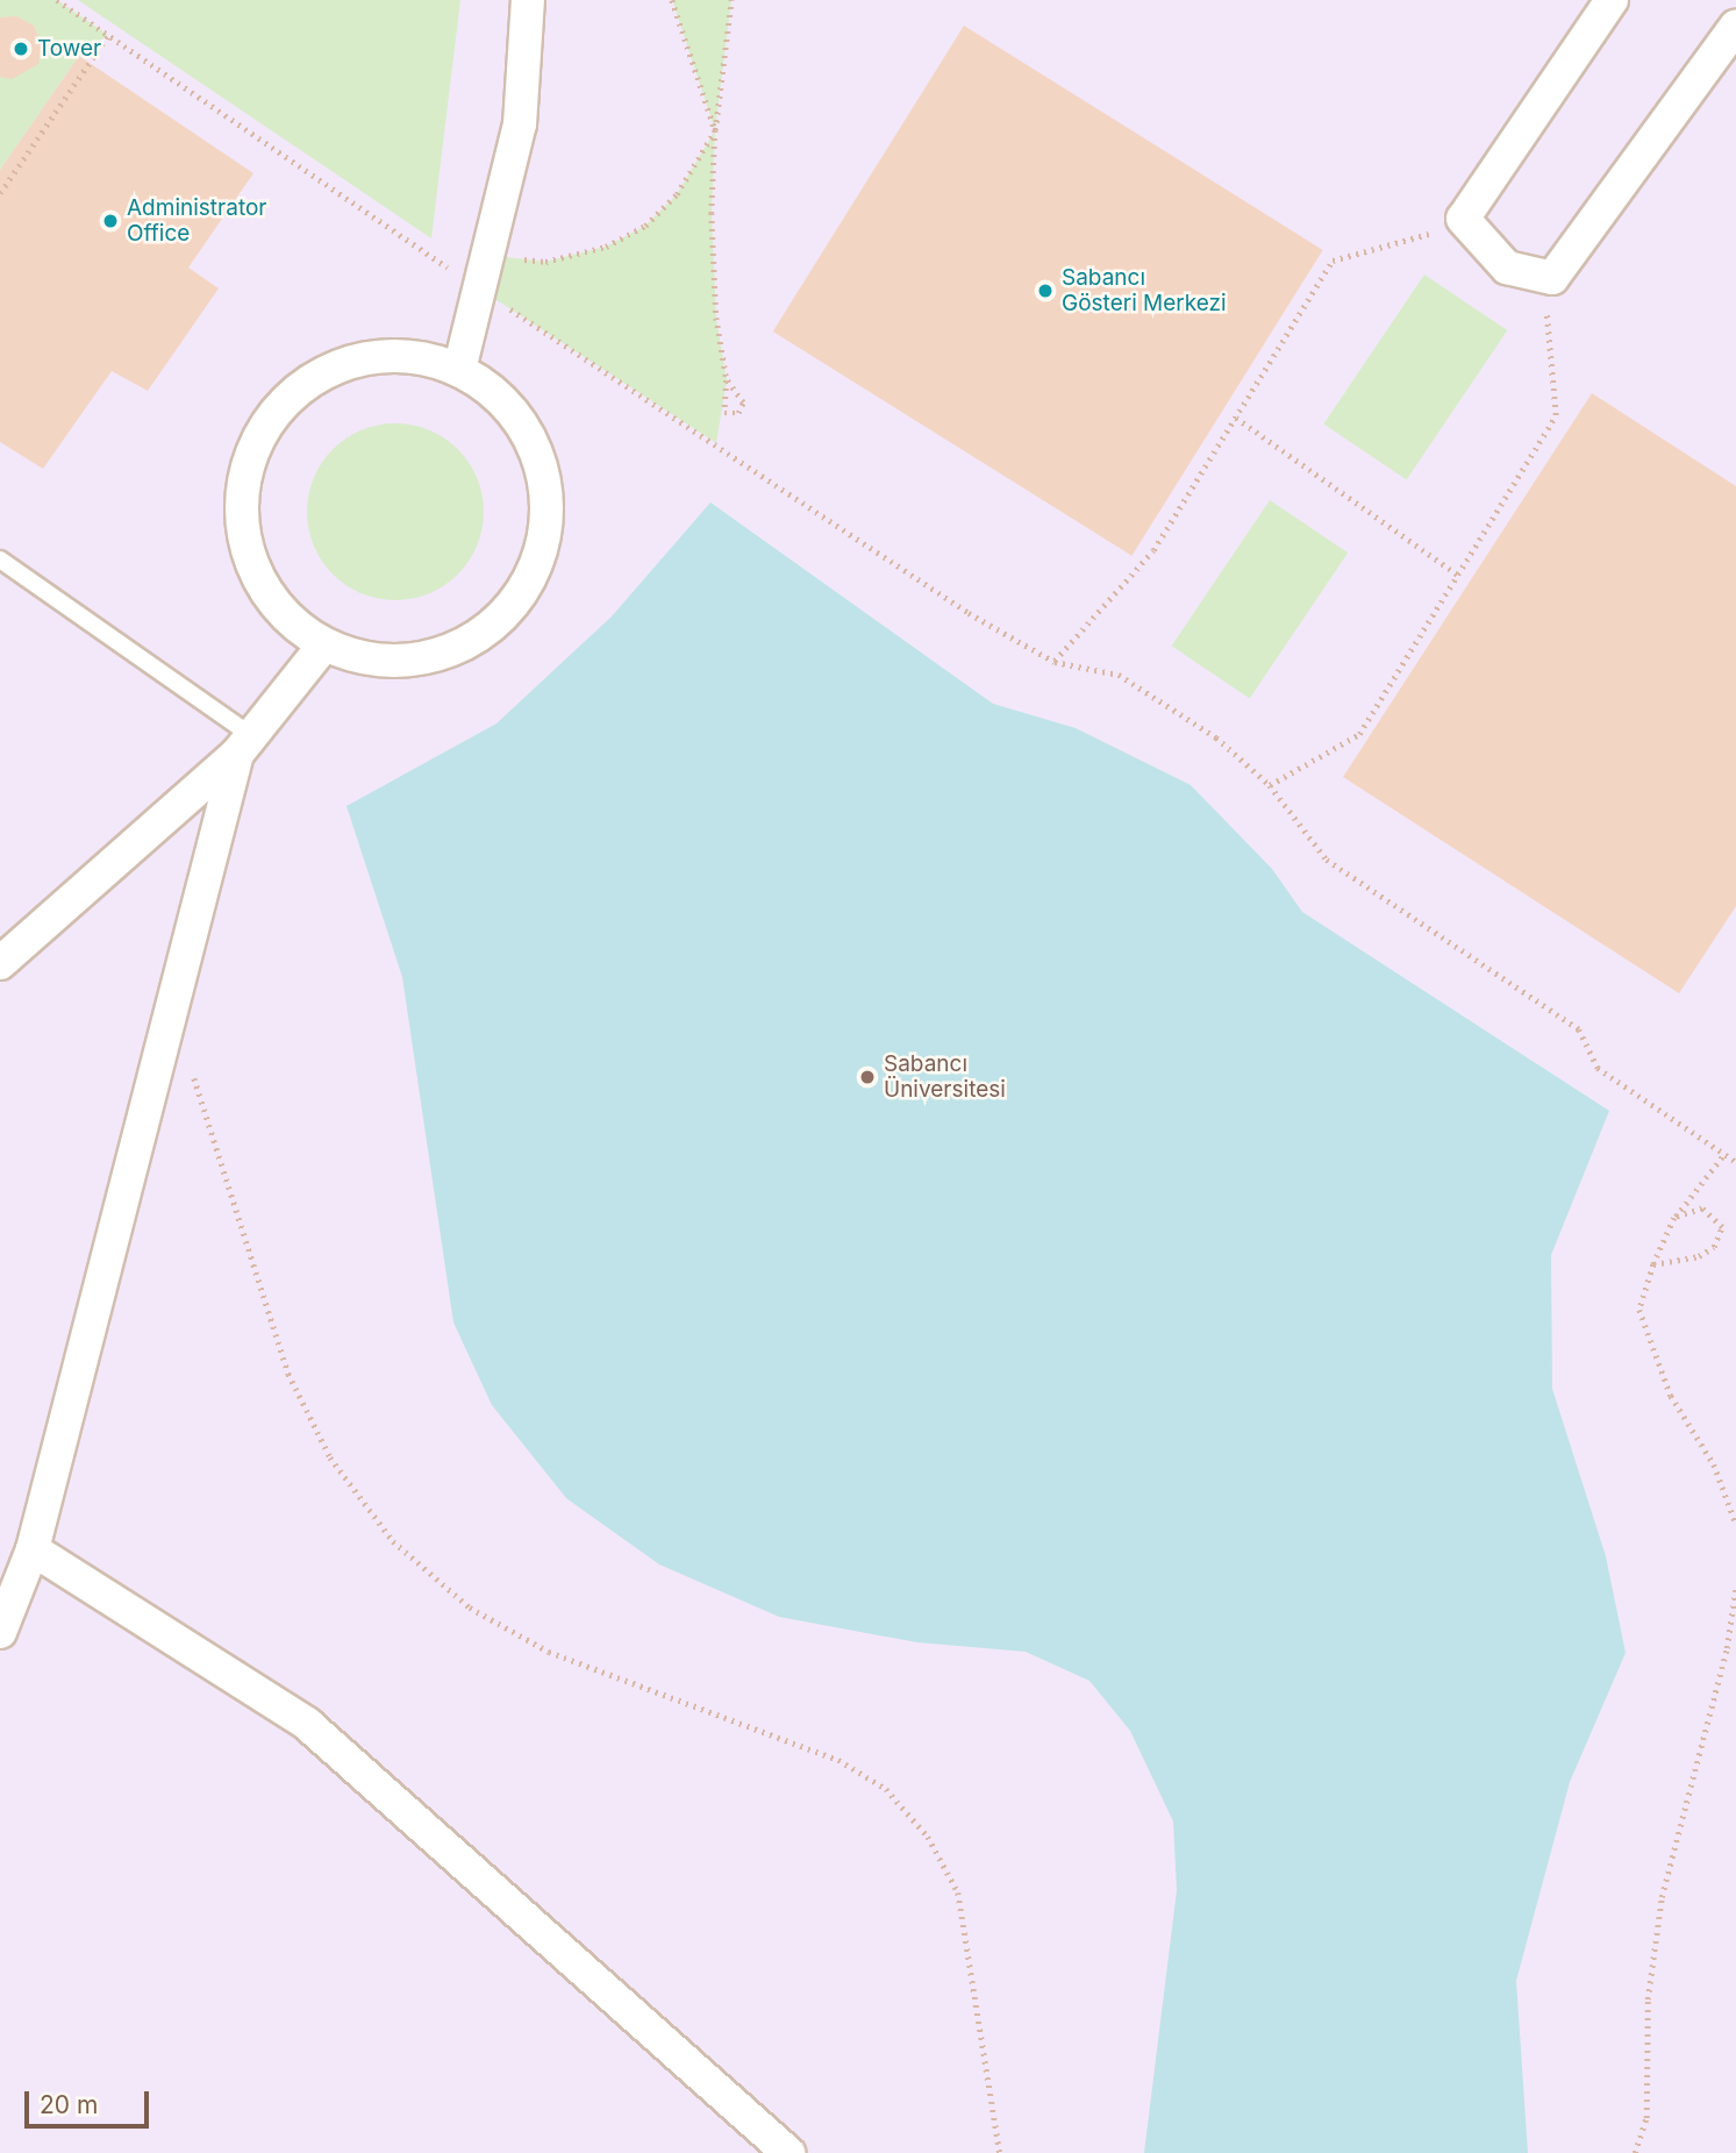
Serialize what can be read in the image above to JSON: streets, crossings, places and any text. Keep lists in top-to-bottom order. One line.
{"places":["Tower","Administrator Office","Sabancı Gösteri Merkezi","Sabancı Üniversitesi"],"scale_bar":"20 m"}
